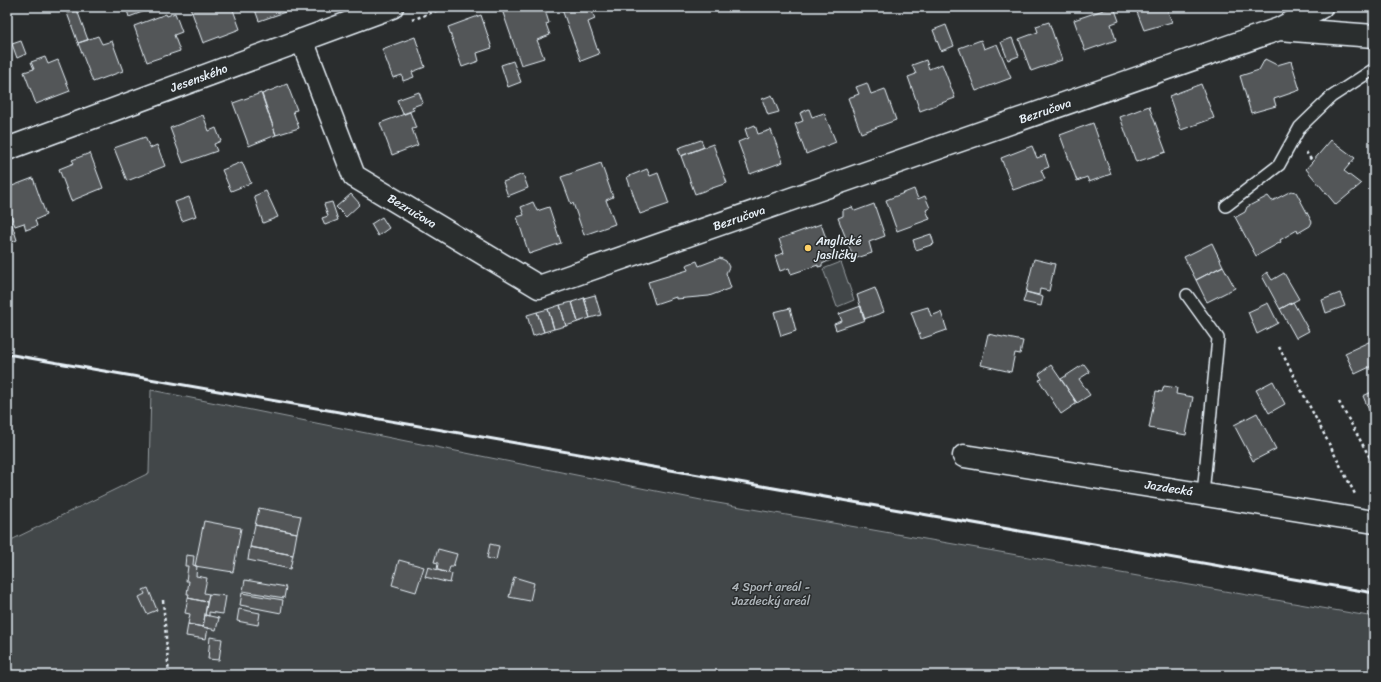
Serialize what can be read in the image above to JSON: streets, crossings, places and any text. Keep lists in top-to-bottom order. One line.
{"streets":{"street":["Jesenského","Bezručova","Jazdecká"]},"crossings":[["Jesenského","Bezručova"]],"parks":["4 Sport areál - Jazdecký areál"],"places":["Anglické jasličky"]}
